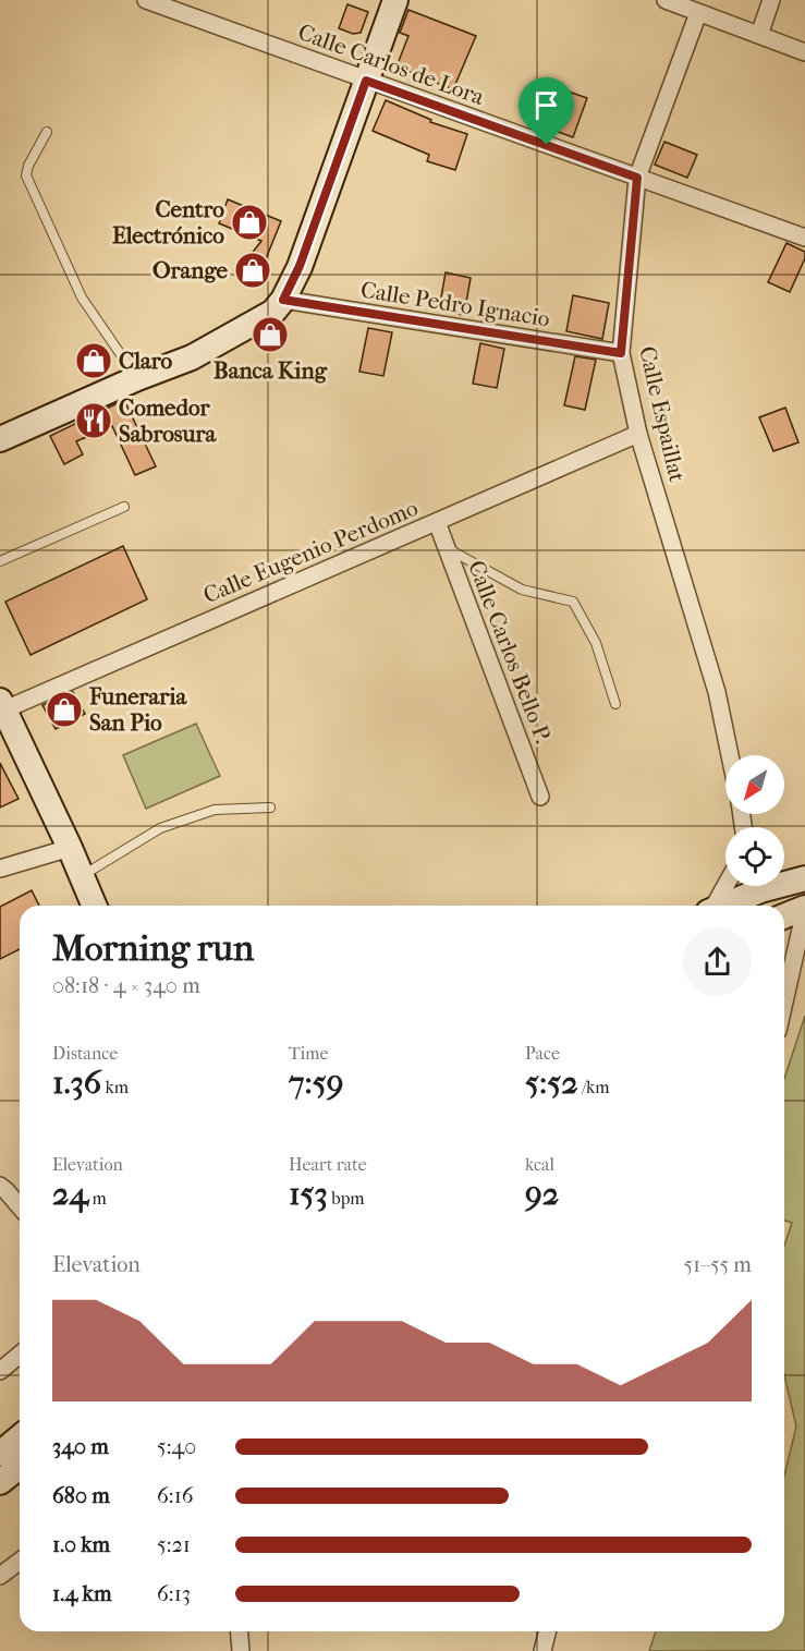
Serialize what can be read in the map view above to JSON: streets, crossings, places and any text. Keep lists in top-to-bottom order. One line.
{"streets":{"street":["Calle Carlos de Lora","Calle Pedro Ignacio","Calle Espaillat","Calle Eugenio Perdomo","Calle Carlos Bello P."]},"crossings":[["Calle Carlos de Lora","Calle Espaillat"],["Calle Pedro Ignacio","Calle Espaillat"],["Calle Espaillat","Calle Eugenio Perdomo"],["Calle Eugenio Perdomo","Calle Carlos Bello P."]],"places":{"shop":["Centro Electrónico","Orange","Banca King","Claro","Funeraria San Pio"],"restaurant":["Comedor Sabrosura"]},"north":"bottom left","page":{"heading":["Morning run","08:18 · 4 × 340 m"],"stats":[["Distance","1.36 km"],["Time","7:59"],["Pace","5:52 /km"],["Elevation","24 m"],["Heart rate","153 bpm"],["kcal","92"]],"chart":["Elevation","51–55 m"],"list":[{"name":"340 m","note":"5:40"},{"name":"680 m","note":"6:16"},{"name":"1.0 km","note":"5:21"},{"name":"1.4 km","note":"6:13"}]}}
